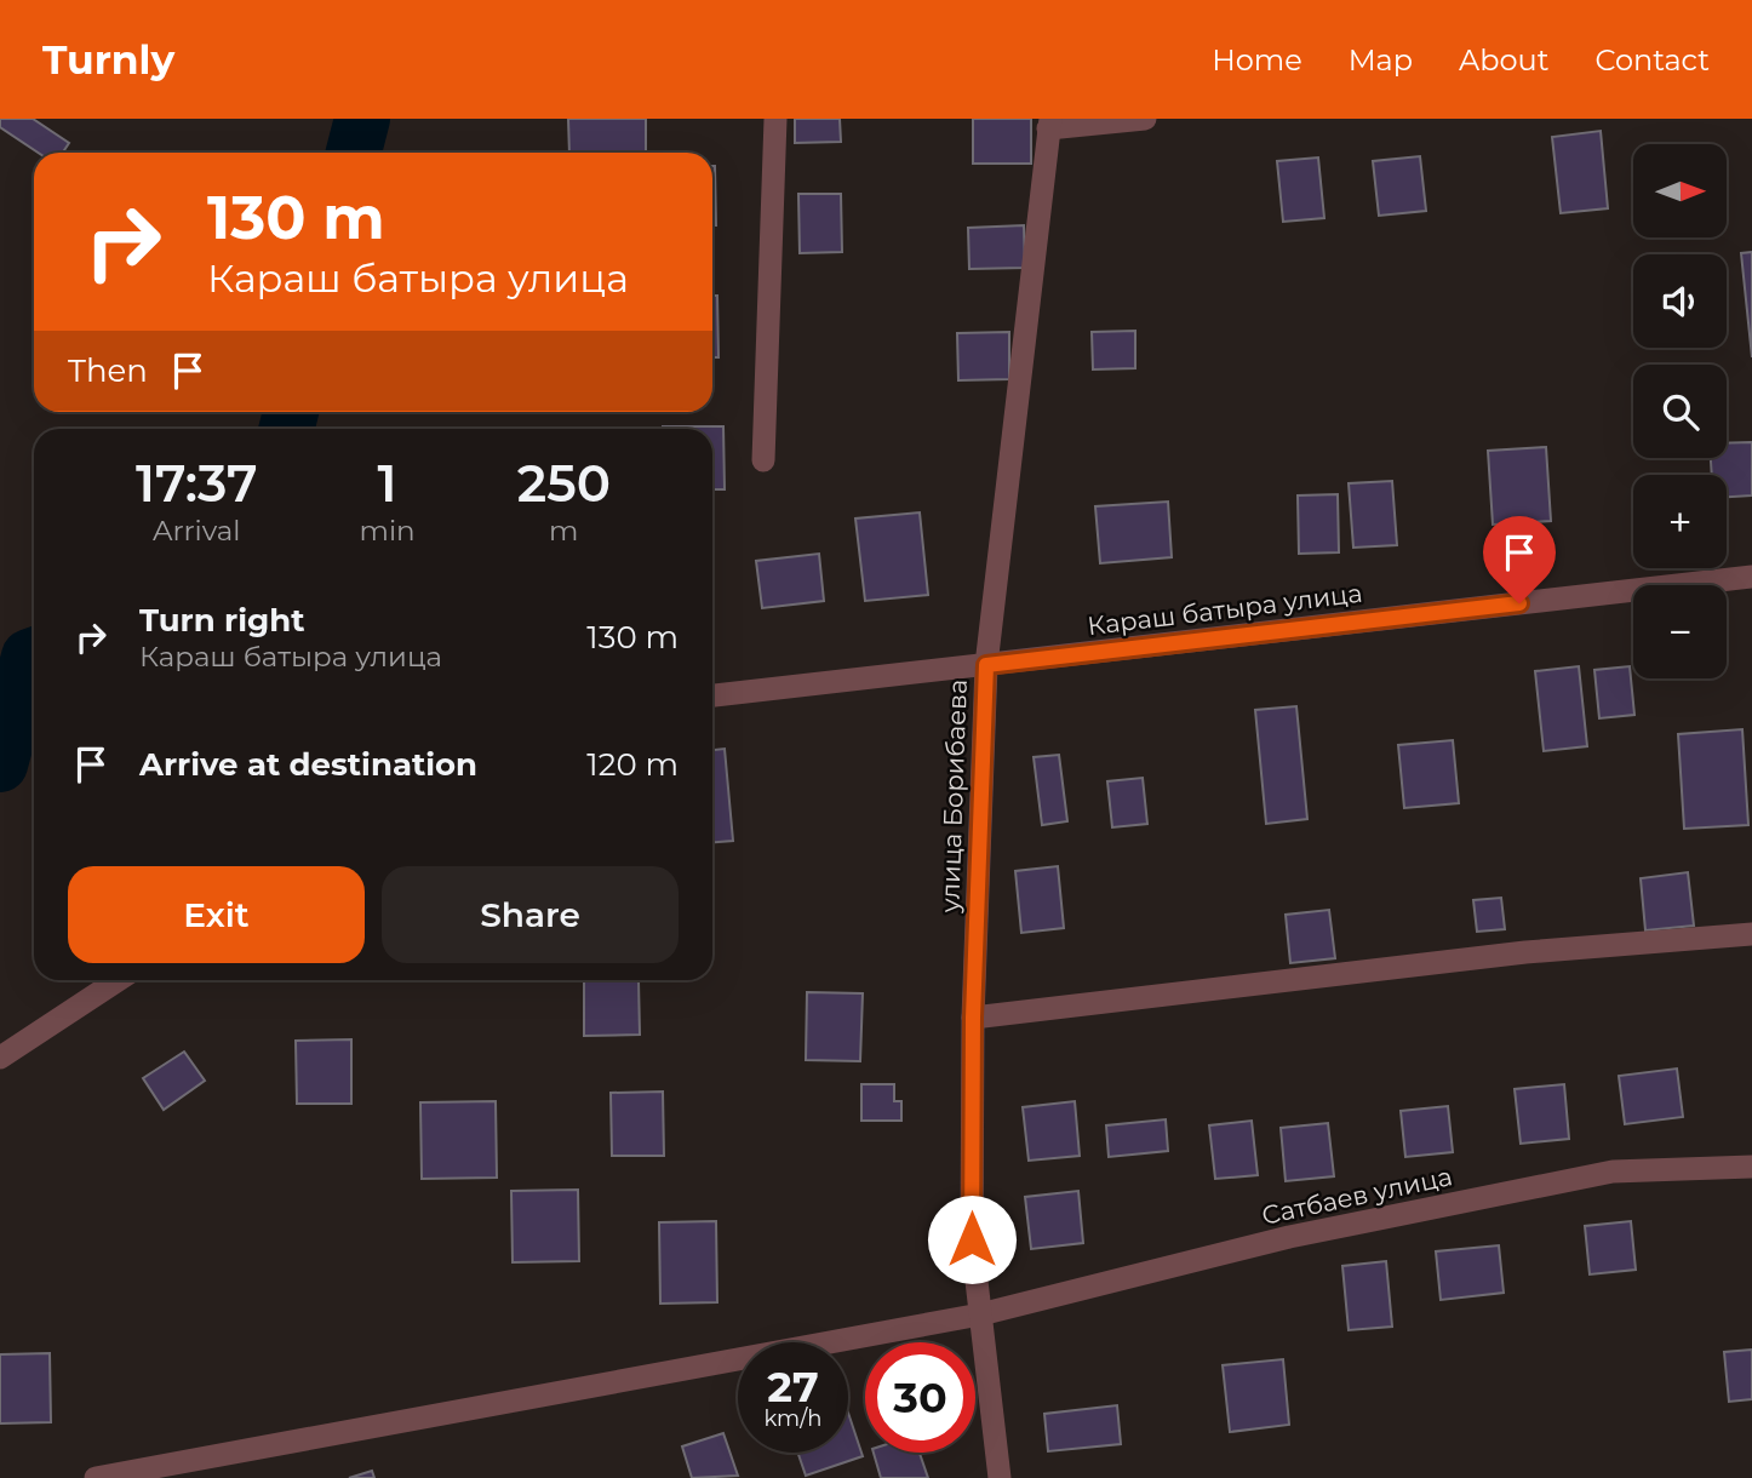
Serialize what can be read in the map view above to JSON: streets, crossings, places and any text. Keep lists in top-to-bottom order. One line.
{"streets":{"street":["Караш батыра улица","улица Борибаева","Сатбаев улица"]},"crossings":[["Караш батыра улица","улица Борибаева"],["улица Борибаева","Сатбаев улица"]],"north":"right","page":{"header":"Turnly","nav":["Home","Map","About","Contact"],"map_buttons":["+","−"],"turn":["130 m","Караш батыра улица"],"then":"Then","eta":["17:37","Arrival","1","min","250","m"],"list":[{"name":"Turn right","note":"Караш батыра улица","value":"130 m"},{"name":"Arrive at destination","value":"120 m"}],"buttons":["Exit","Share"],"speed":"27 km/h","limit":"30"}}
